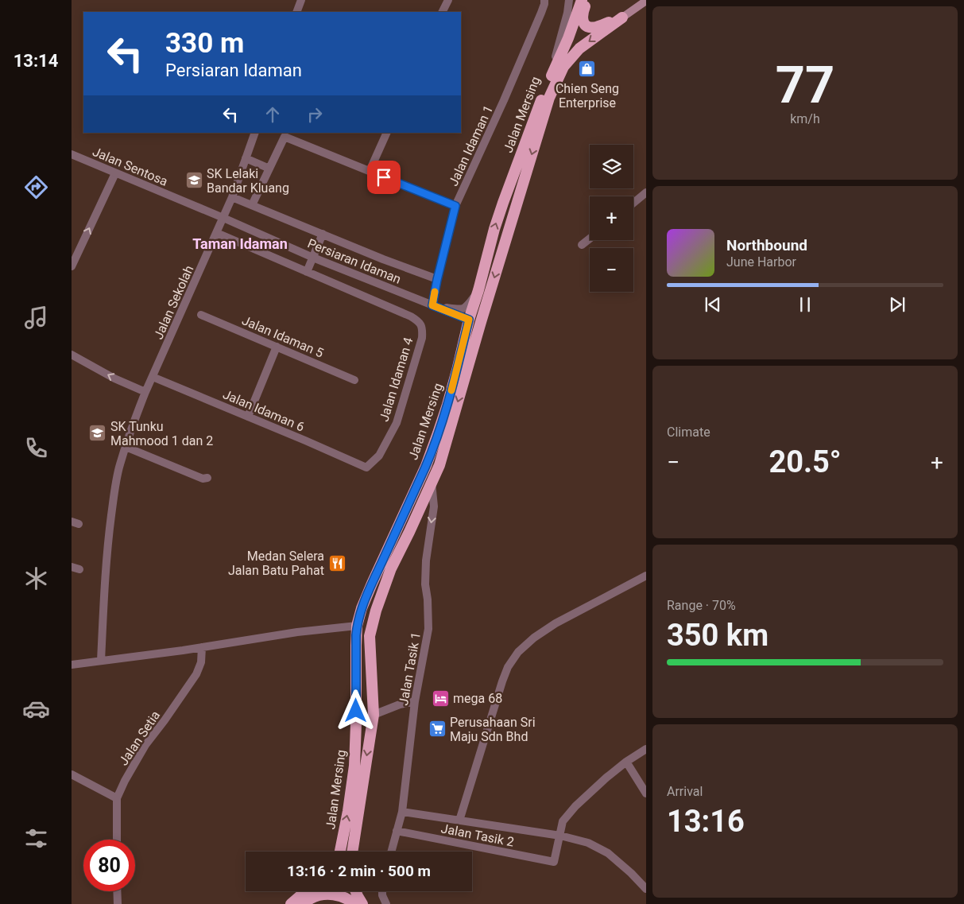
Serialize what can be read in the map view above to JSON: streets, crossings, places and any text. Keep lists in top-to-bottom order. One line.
{"streets":{"highway":["Jalan Mersing"],"street":["Jalan Idaman 1","Jalan Sentosa","Persiaran Idaman","Jalan Sekolah","Jalan Idaman 5","Jalan Idaman 4","Jalan Idaman 6","Jalan Tasik 1","Jalan Setia","Jalan Tasik 2"]},"crossings":[["Jalan Mersing","Persiaran Idaman"],["Jalan Idaman 1","Persiaran Idaman"],["Jalan Sentosa","Persiaran Idaman"],["Jalan Sentosa","Jalan Sekolah"],["Persiaran Idaman","Jalan Sekolah"],["Jalan Sekolah","Jalan Idaman 6"],["Jalan Idaman 4","Jalan Idaman 6"],["Jalan Tasik 1","Jalan Tasik 2"]],"one_way":["Jalan Tasik 1"],"districts":["Taman Idaman"],"places":{"shop":["Chien Seng Enterprise"],"school or university":["SK Lelaki Bandar Kluang","SK Tunku Mahmood 1 dan 2"],"restaurant":["Medan Selera Jalan Batu Pahat"],"hotel":["mega 68"],"supermarket":["Perusahaan Sri Maju Sdn Bhd"]},"page":{"tabs":"13:14","tile":[["77","km/h"],"Climate",["Range · 70%","350 km"],["Arrival","13:16"]],"turn":["330 m","Persiaran Idaman"],"map_buttons":["+","−"],"song":["Northbound","June Harbor"],"heat":["−","20.5°","+"],"limit":"80","trip":"13:16 · 2 min · 500 m"}}
